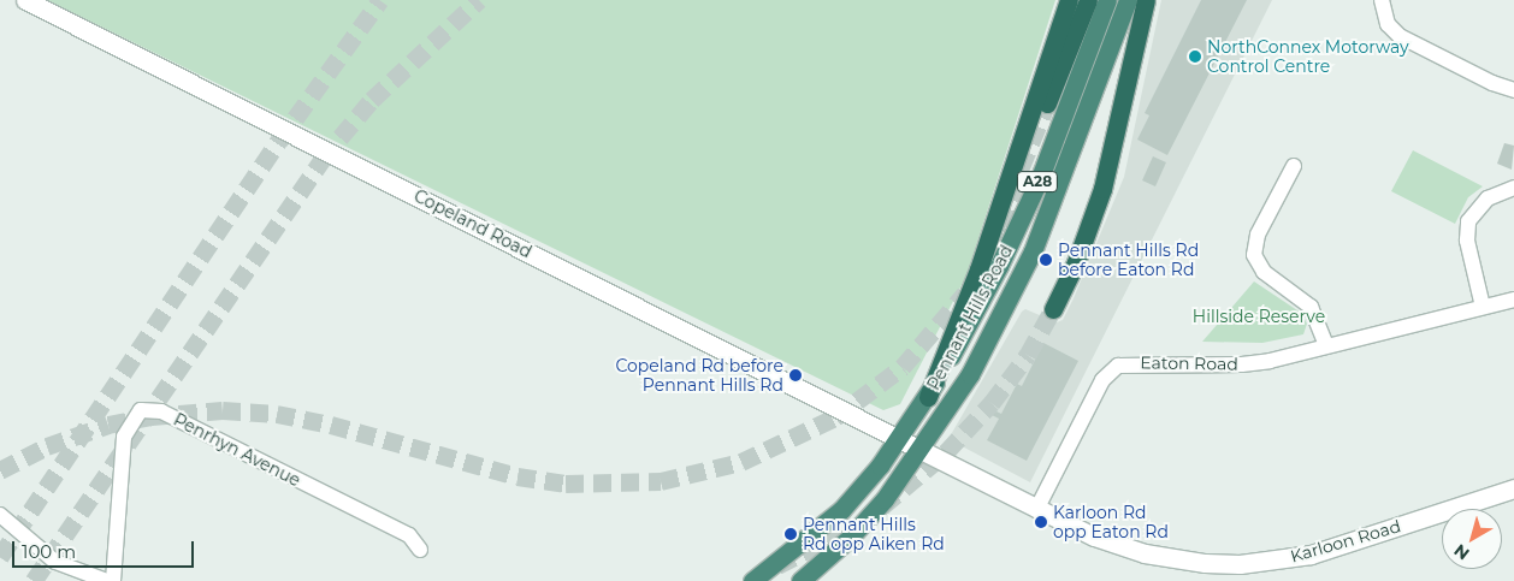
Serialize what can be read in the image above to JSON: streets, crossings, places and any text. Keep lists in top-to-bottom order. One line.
{"streets":{"highway":["A28","Pennant Hills Road"],"main road":["Copeland Road","Karloon Road"],"street":["Eaton Road","Penrhyn Avenue"]},"crossings":[["Copeland Road","Pennant Hills Road"],["Eaton Road","Karloon Road"]],"parks":["Hillside Reserve"],"places":["NorthConnex Motorway Control Centre","Pennant Hills Rd before Eaton Rd","Copeland Rd before Pennant Hills Rd","Karloon Rd opp Eaton Rd","Pennant Hills Rd opp Aiken Rd"],"scale_bar":"100 m","north":"bottom left"}
